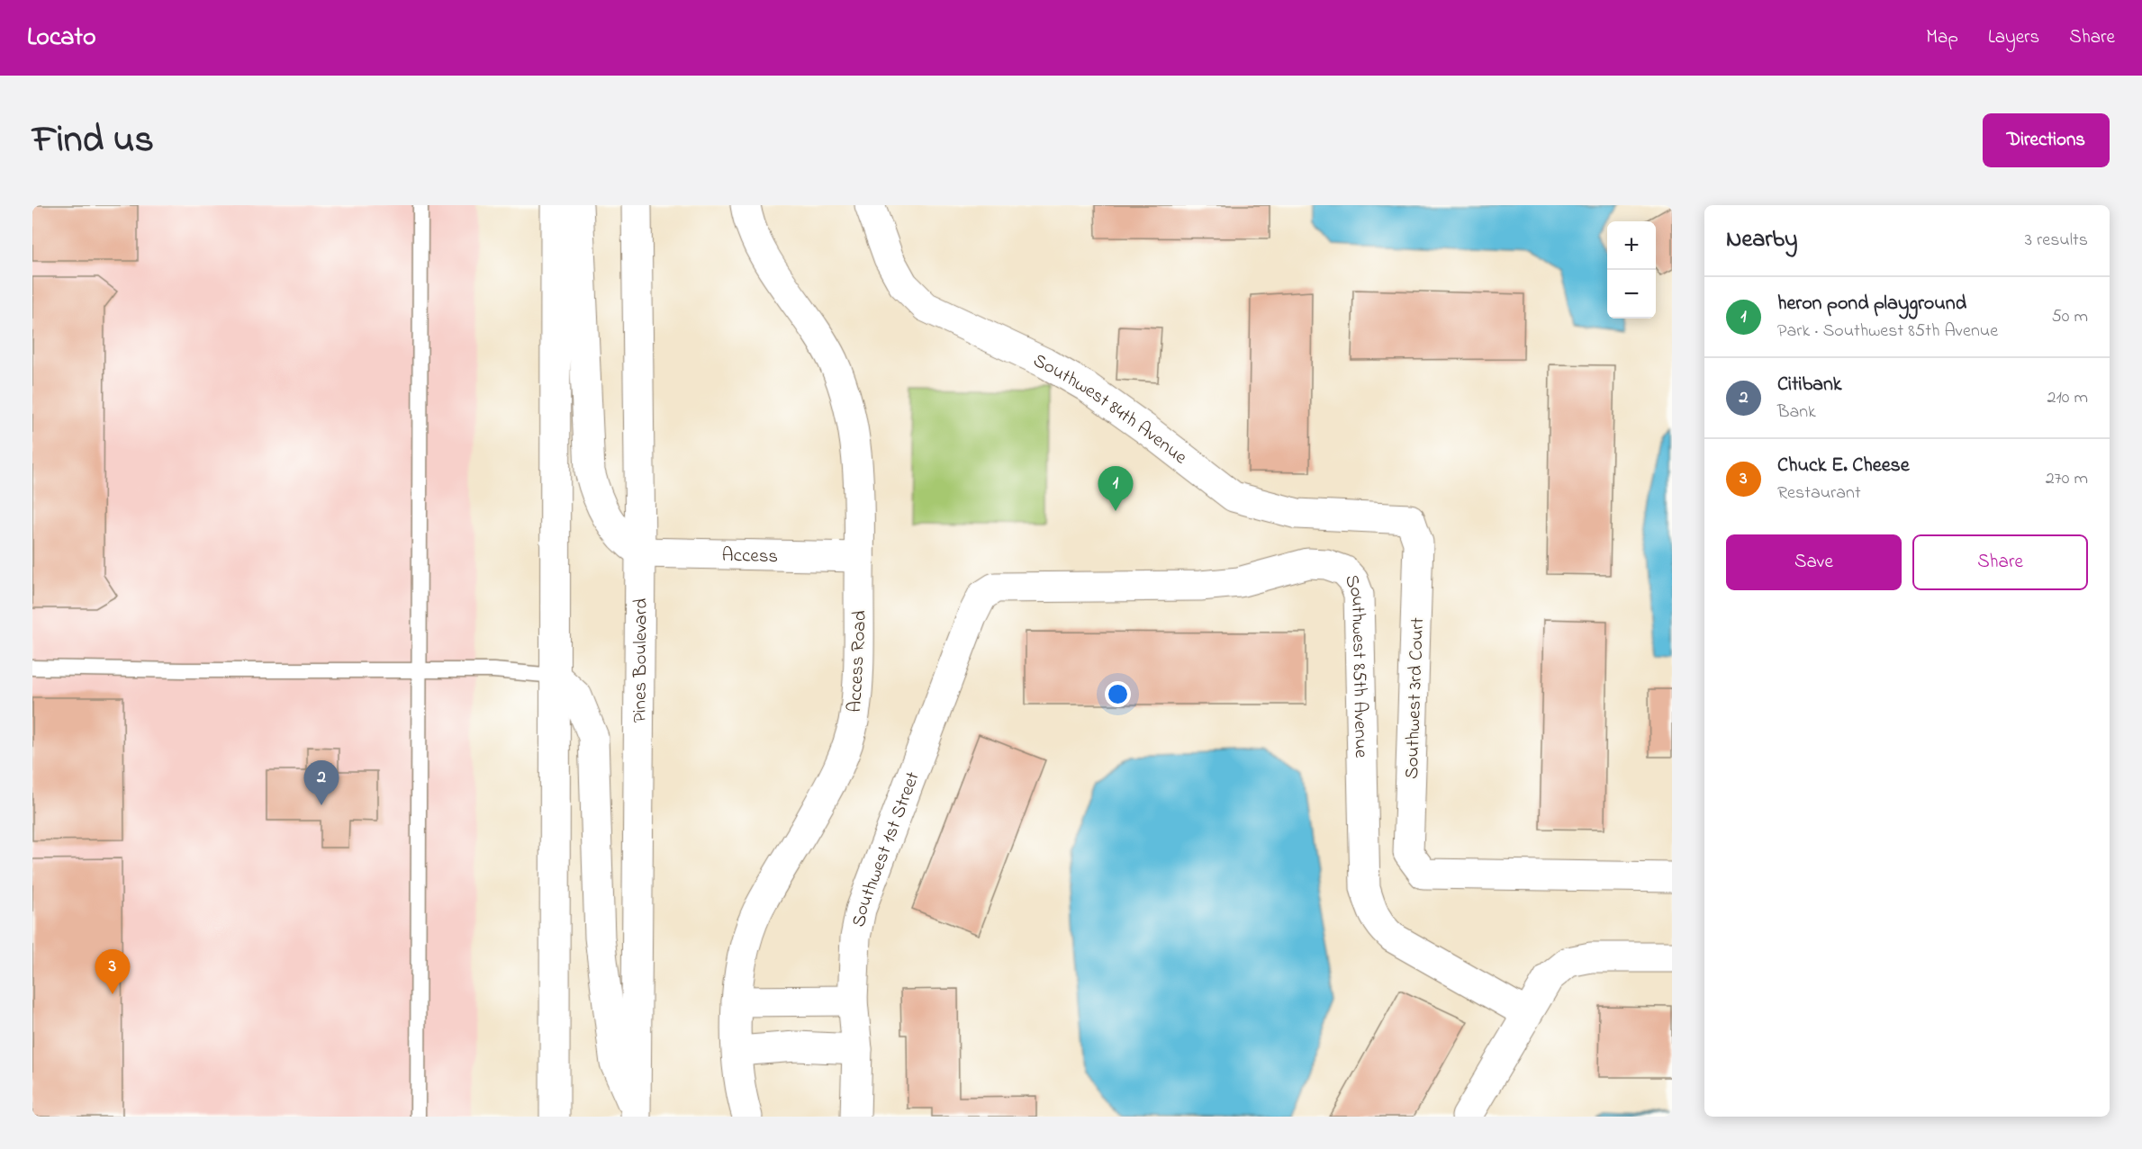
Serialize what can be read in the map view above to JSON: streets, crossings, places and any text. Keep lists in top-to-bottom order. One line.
{"streets":{"main road":["Southwest 84th Avenue","Access","Pines Boulevard","Access Road","Southwest 85th Avenue","Southwest 3rd Court","Southwest 1st Street"]},"crossings":[["Southwest 84th Avenue","Southwest 3rd Court"],["Access","Pines Boulevard"],["Access","Access Road"],["Southwest 85th Avenue","Southwest 1st Street"]],"page":{"header":"Locato","nav":["Map","Layers","Share"],"title":"Find us","buttons":["Directions",["Save","Share"]],"heading":["Nearby","3 results"],"map_buttons":["+","−"],"list":[{"mark":"1","name":"heron pond playground","note":"Park · Southwest 85th Avenue","value":"50 m"},{"mark":"2","name":"Citibank","note":"Bank","value":"210 m"},{"mark":"3","name":"Chuck E. Cheese","note":"Restaurant","value":"270 m"}],"pins":["1","2","3"]}}
